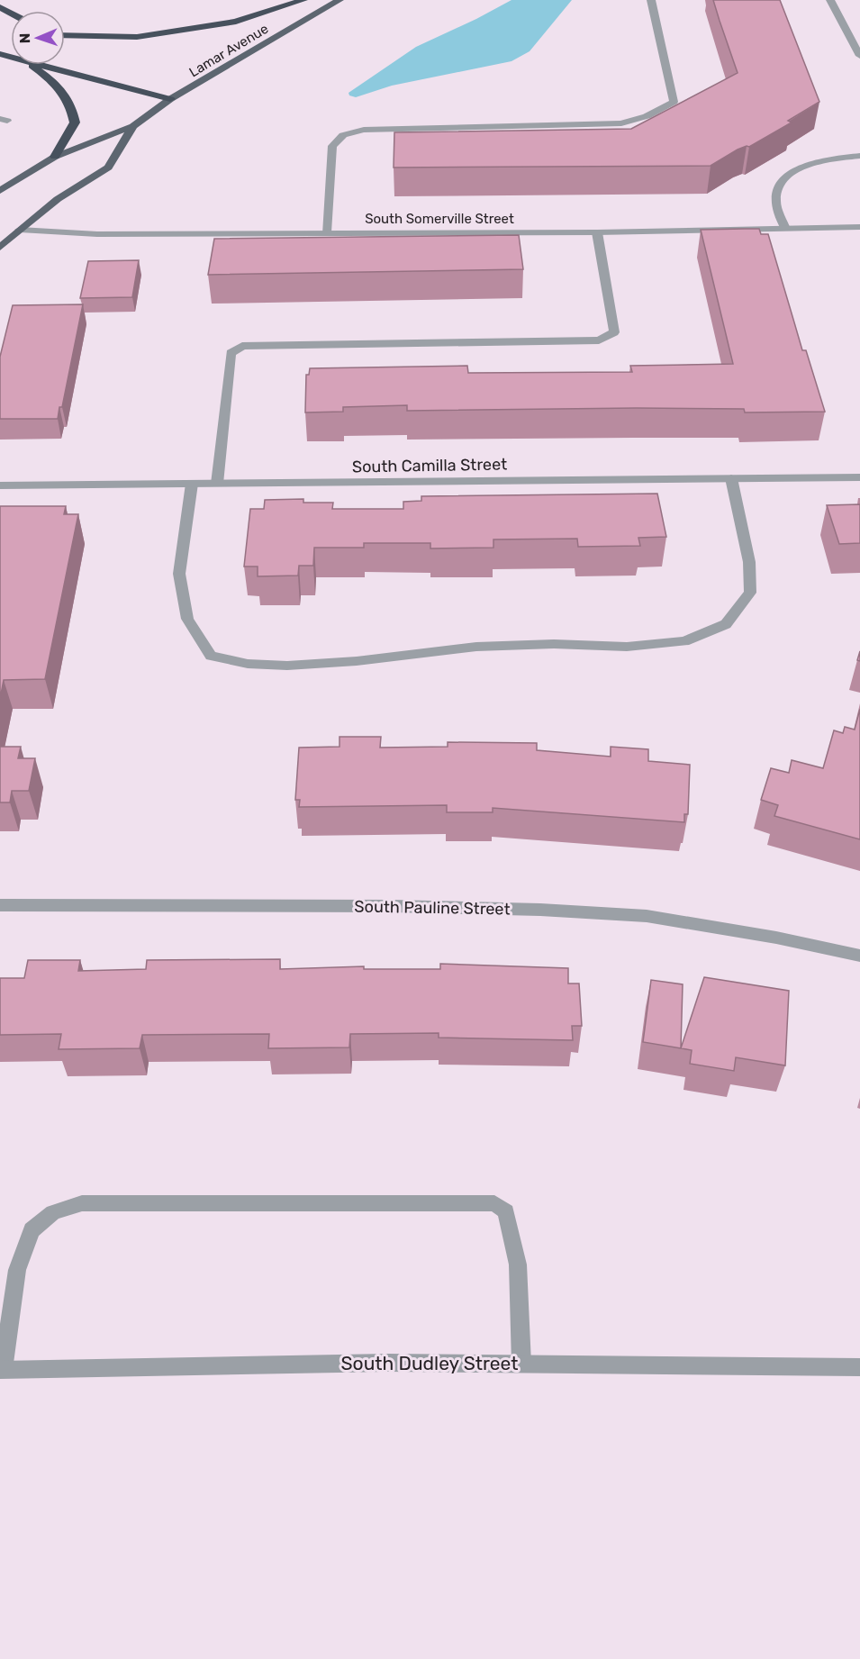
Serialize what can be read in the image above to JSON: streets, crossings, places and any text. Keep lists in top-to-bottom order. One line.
{"streets":{"main road":["Lamar Avenue"],"street":["South Somerville Street","South Camilla Street","South Pauline Street","South Dudley Street"]},"north":"left"}
